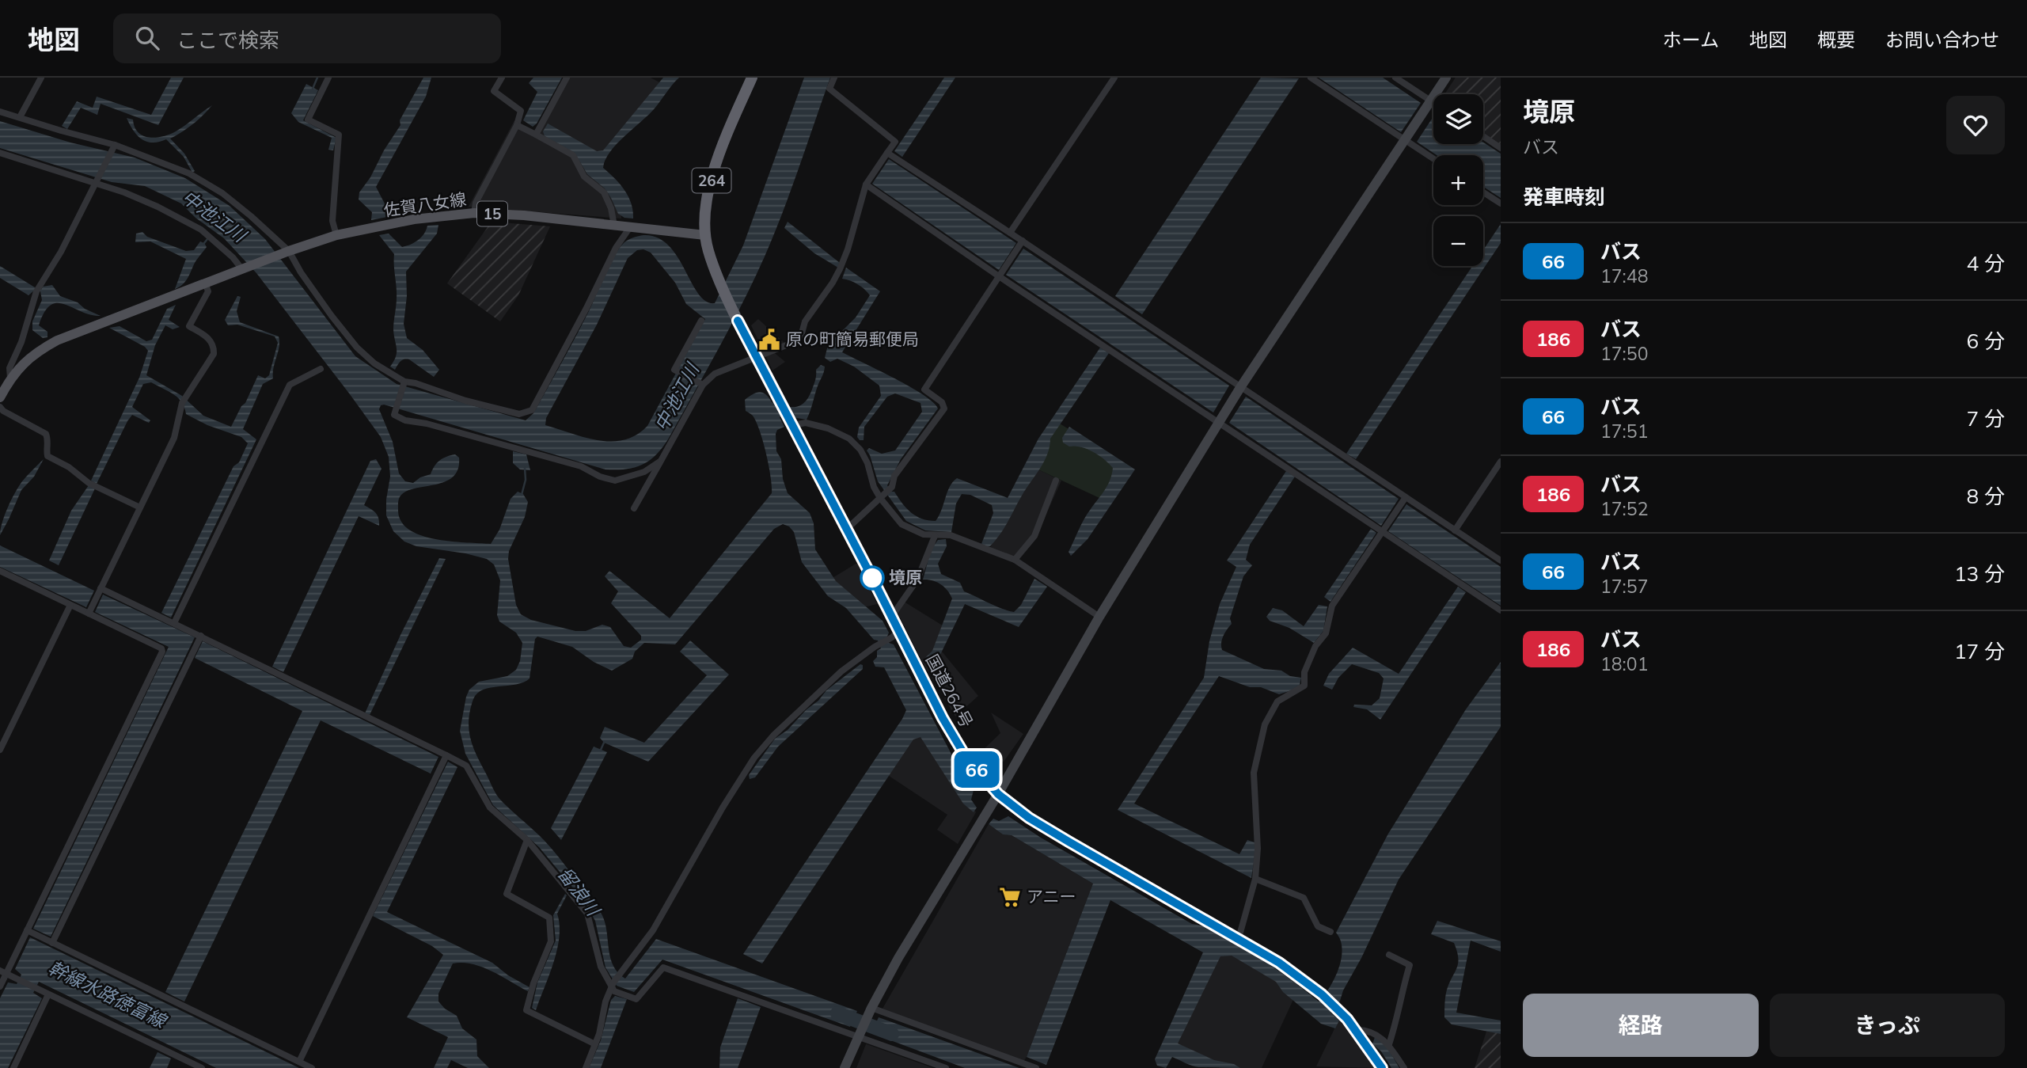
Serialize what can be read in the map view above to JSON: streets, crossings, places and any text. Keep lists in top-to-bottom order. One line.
{"streets":{"highway":["264","国道264号"],"main road":["佐賀八女線","15"]},"crossings":[["264","佐賀八女線"],["264","国道264号"],["佐賀八女線","15"],["佐賀八女線","国道264号"]],"water":["中池江川","留浪川","幹線水路徳富線"],"places":{"public building":["原の町簡易郵便局"],"other":["境原"],"supermarket":["アニー"]},"lines":["bus line 66"],"page":{"header":"地図","search":"ここで検索","nav":["ホーム","地図","概要","お問い合わせ"],"on_map":"66","heading":[["境原","バス"],"発車時刻"],"map_buttons":["+","−"],"list":[{"mark":"66","name":"バス","note":"17:48","value":"4 分"},{"mark":"186","name":"バス","note":"17:50","value":"6 分"},{"mark":"66","name":"バス","note":"17:51","value":"7 分"},{"mark":"186","name":"バス","note":"17:52","value":"8 分"},{"mark":"66","name":"バス","note":"17:57","value":"13 分"},{"mark":"186","name":"バス","note":"18:01","value":"17 分"}],"buttons":["経路","きっぷ"]}}
